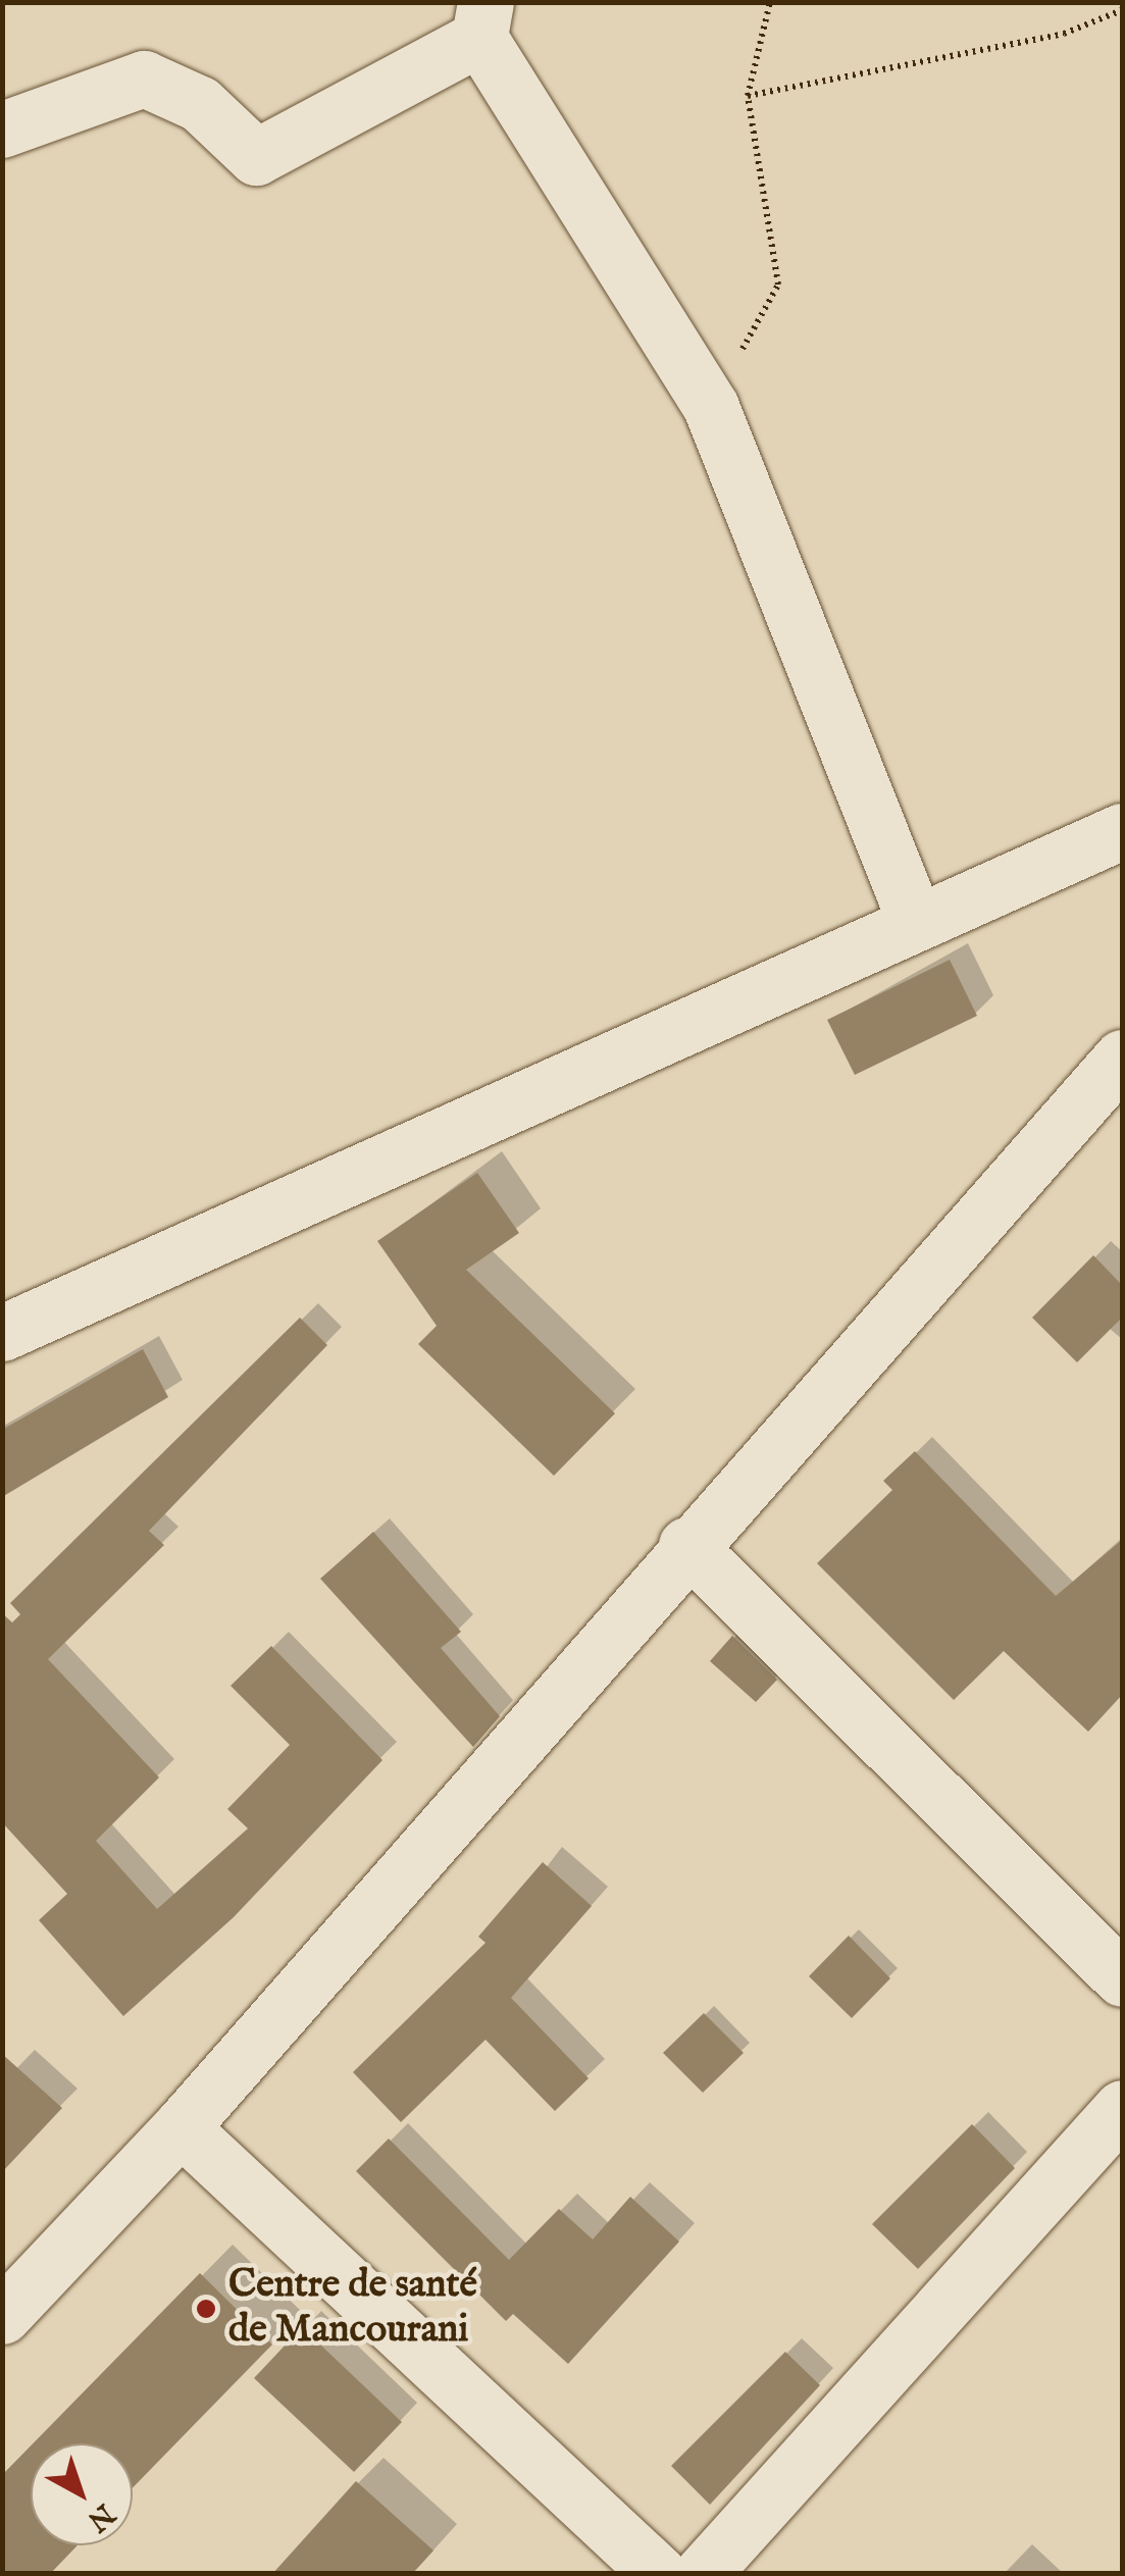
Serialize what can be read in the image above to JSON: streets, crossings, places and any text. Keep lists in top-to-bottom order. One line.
{"places":["Centre de santé de Mancourani"],"north":"bottom right"}
